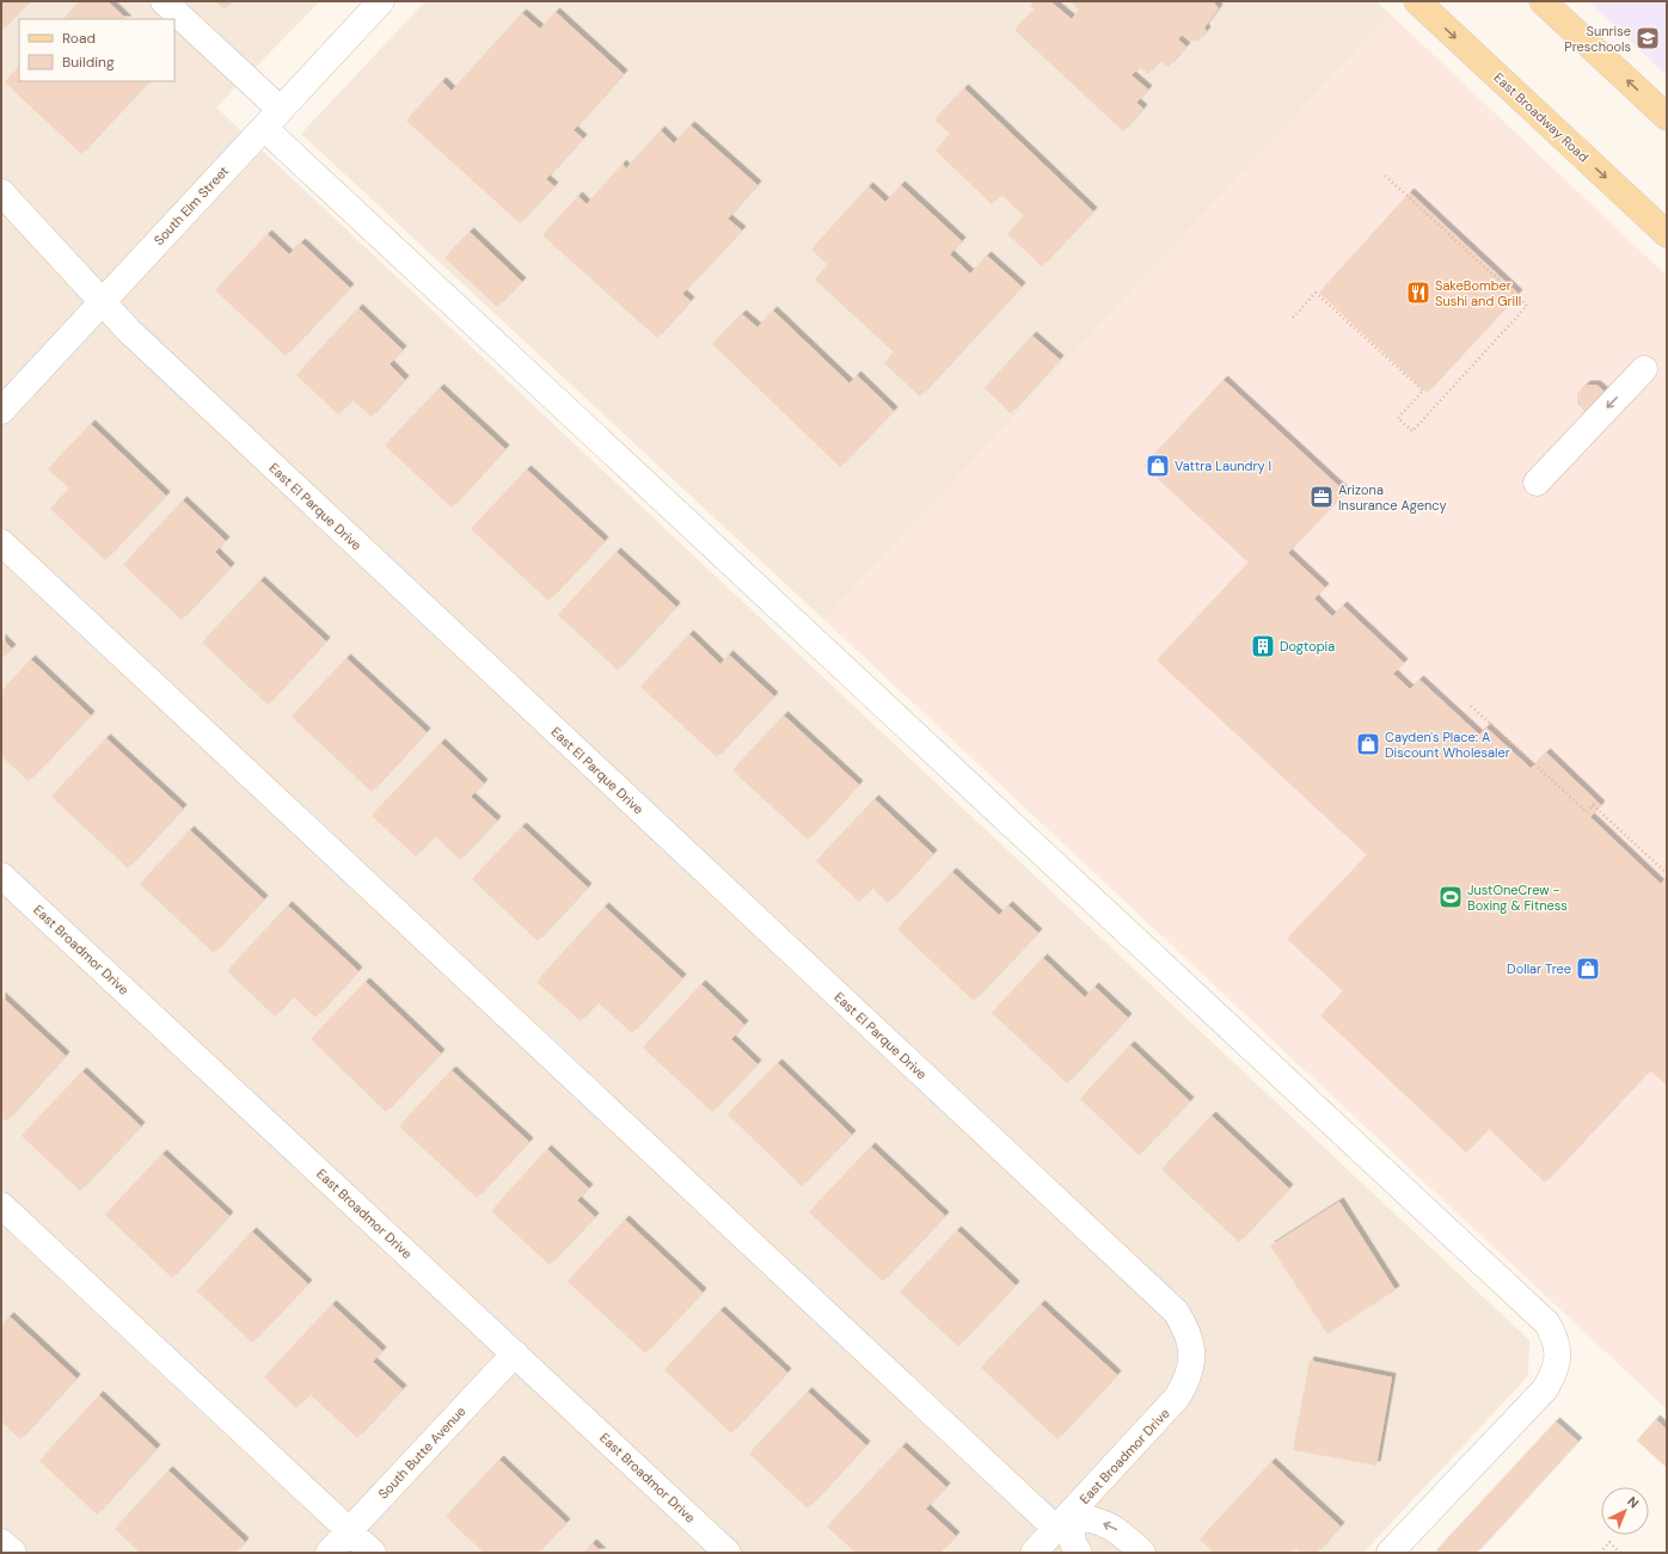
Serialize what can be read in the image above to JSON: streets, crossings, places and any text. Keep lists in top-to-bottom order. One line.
{"streets":{"main road":["East Broadway Road"],"street":["South Elm Street","East El Parque Drive","East Broadmor Drive","South Butte Avenue"]},"crossings":[["South Elm Street","East El Parque Drive"],["East El Parque Drive","East Broadmor Drive"],["East Broadmor Drive","South Butte Avenue"]],"places":{"school or university":["Sunrise Preschools"],"restaurant":["SakeBomber Sushi and Grill"],"shop":["Vattra Laundry I","Cayden's Place: A Discount Wholesaler","Dollar Tree"],"office":["Arizona Insurance Agency"],"building":["Dogtopia"],"sports":["JustOneCrew - Boxing & Fitness"]},"legend":["Road","Building"],"north":"top right"}
